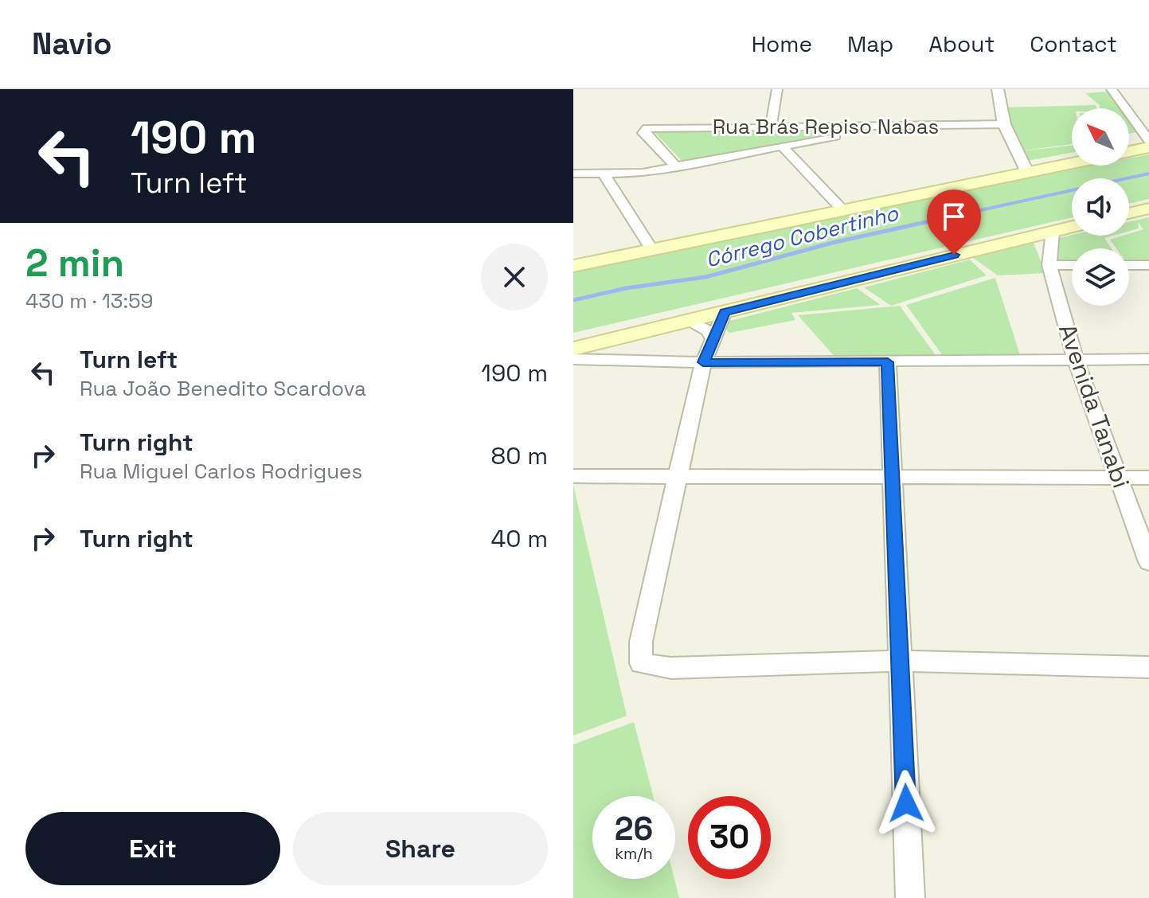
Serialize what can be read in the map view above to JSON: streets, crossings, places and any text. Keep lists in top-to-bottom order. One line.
{"streets":{"street":["Rua Brás Repiso Nabas","Avenida Tanabi"]},"water":["Córrego Cobertinho"],"north":"top left","page":{"header":"Navio","nav":["Home","Map","About","Contact"],"turn":["190 m","Turn left"],"heading":["2 min","430 m · 13:59"],"list":[{"name":"Turn left","note":"Rua João Benedito Scardova","value":"190 m"},{"name":"Turn right","note":"Rua Miguel Carlos Rodrigues","value":"80 m"},{"name":"Turn right","value":"40 m"}],"speed":"26 km/h","limit":"30","buttons":["Exit","Share"]}}
